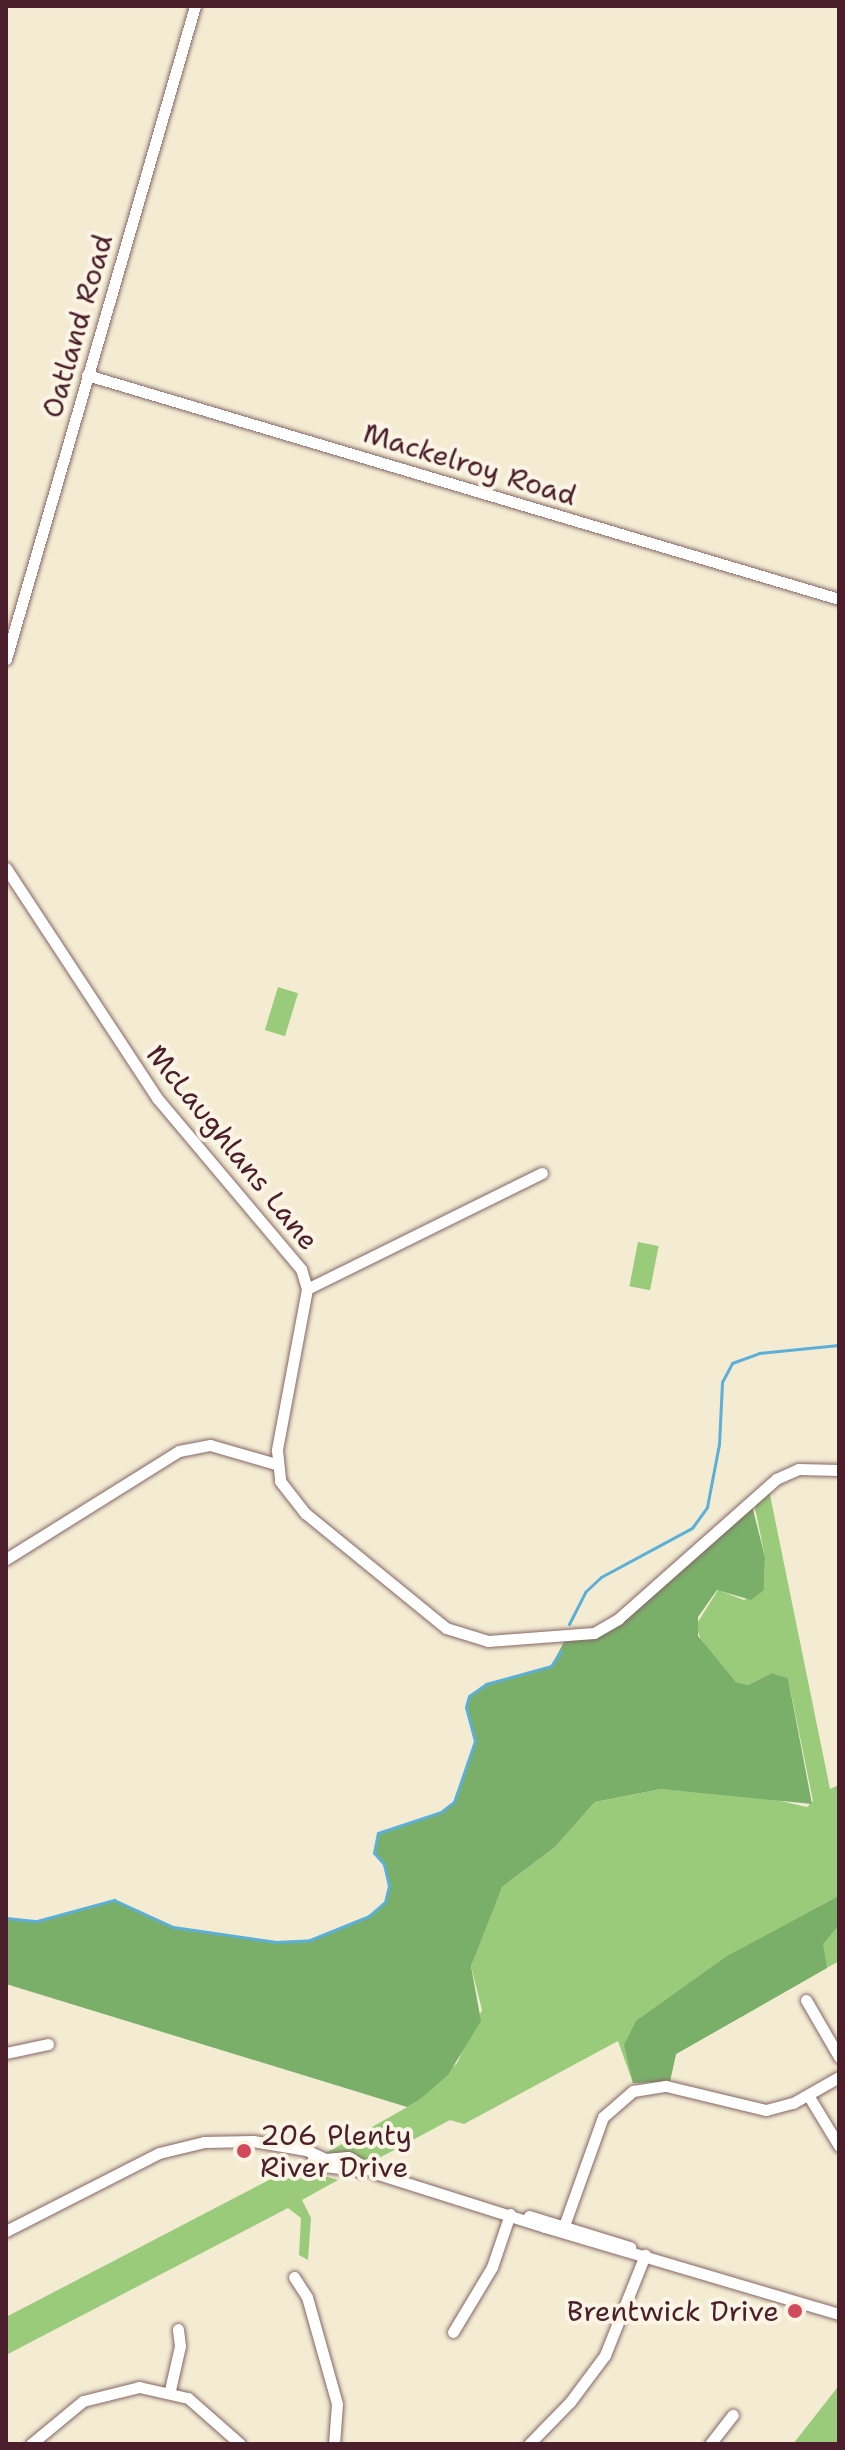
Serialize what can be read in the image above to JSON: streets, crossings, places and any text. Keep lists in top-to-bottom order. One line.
{"streets":{"street":["Oatland Road","Mackelroy Road","McLaughlans Lane"]},"crossings":[["Oatland Road","Mackelroy Road"]],"places":["206 Plenty River Drive","Brentwick Drive"]}
